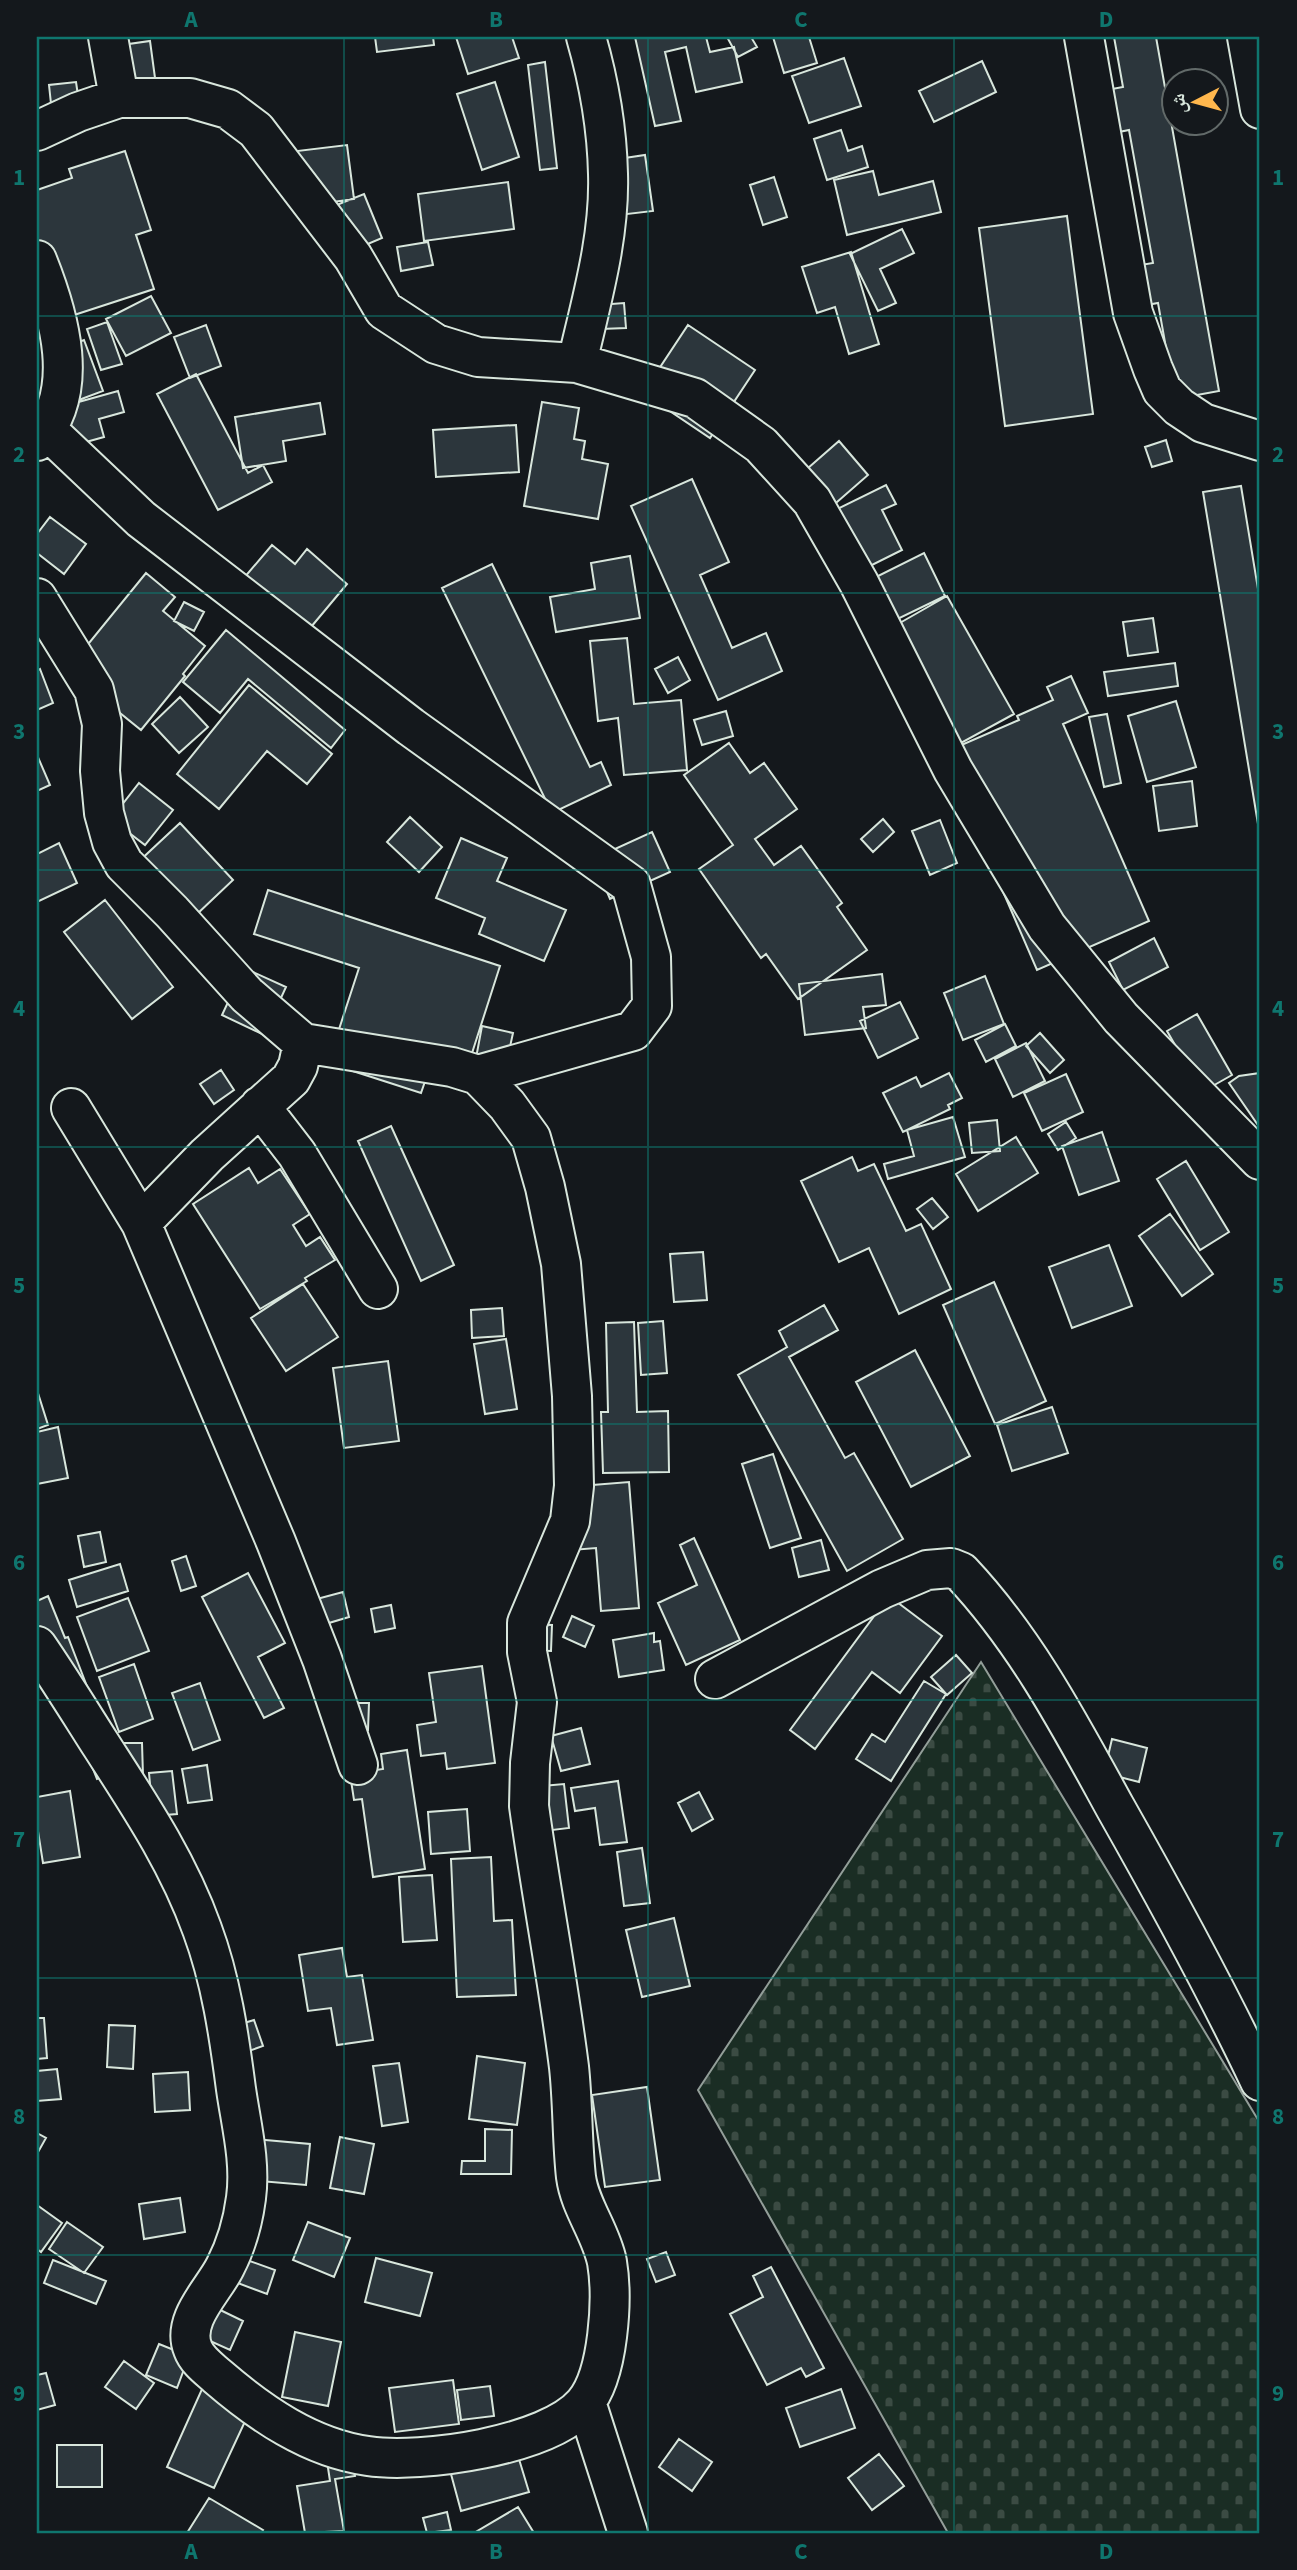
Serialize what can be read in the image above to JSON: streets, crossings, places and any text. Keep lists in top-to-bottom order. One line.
{"north":"left","grid":{"columns":["A","B","C","D"],"rows":["1","2","3","4","5","6","7","8","9"]}}
